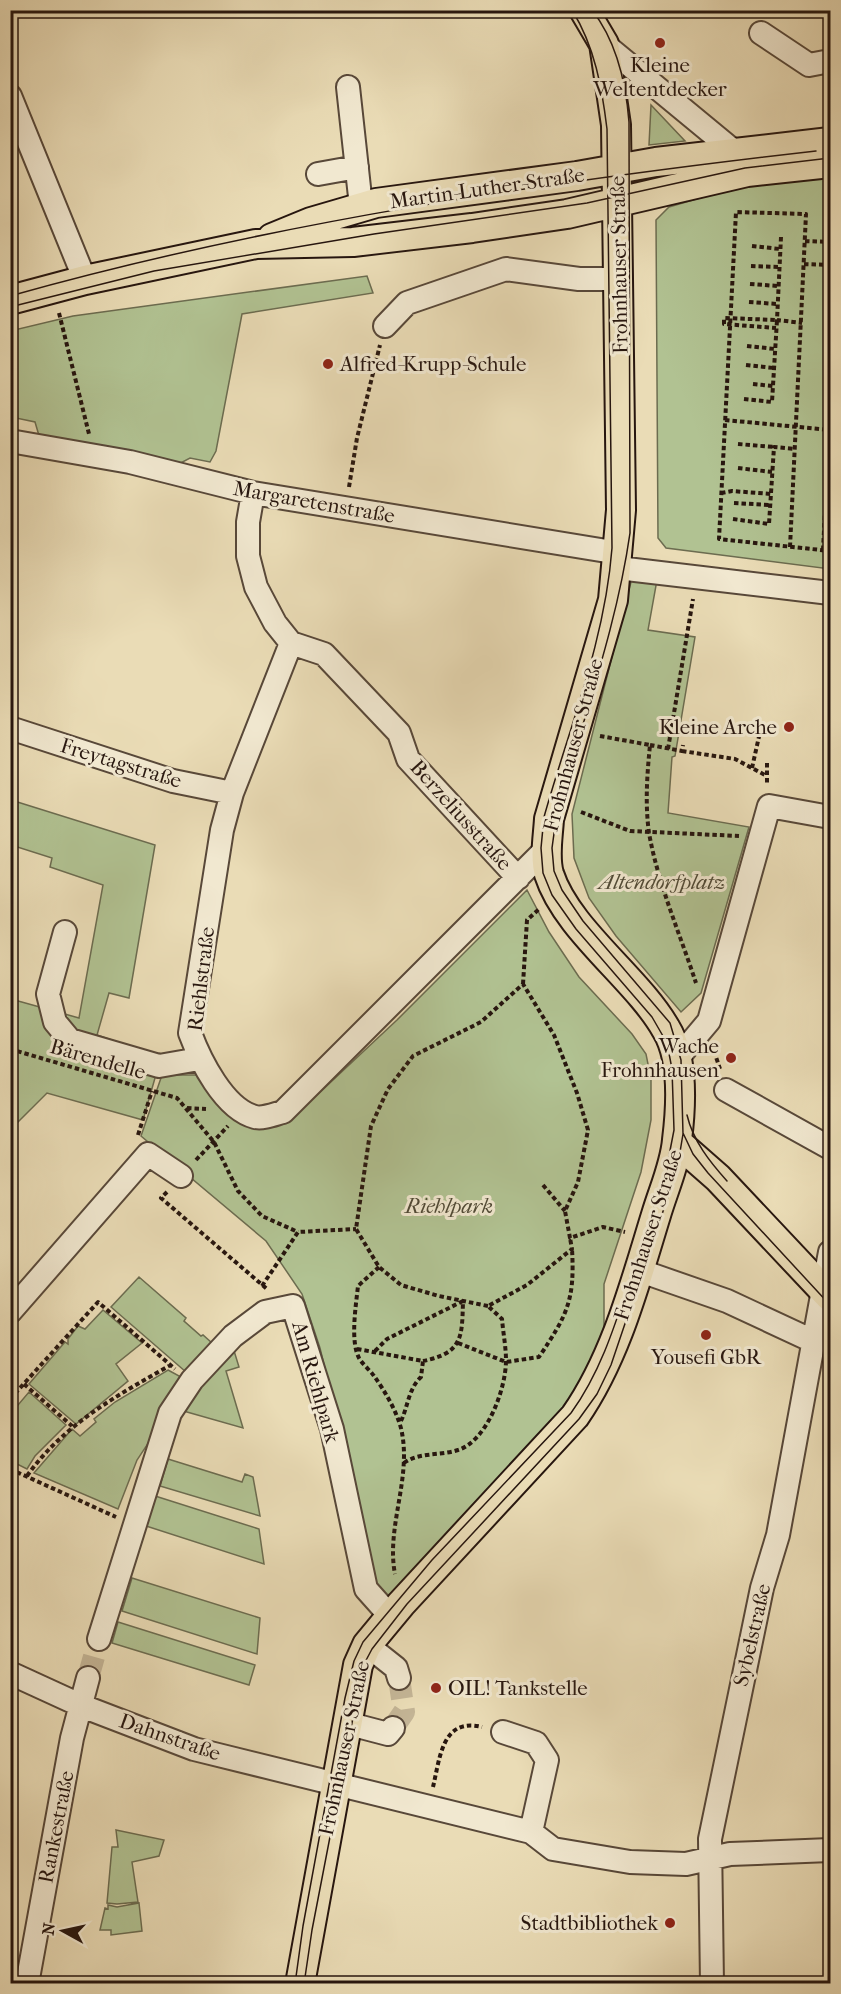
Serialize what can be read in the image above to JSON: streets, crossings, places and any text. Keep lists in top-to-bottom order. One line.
{"streets":{"main road":["Martin-Luther-Straße","Frohnhauser Straße"],"street":["Margaretenstraße","Freytagstraße","Berzeliusstraße","Riehlstraße","Am Riehlpark","Sybelstraße","Dahnstraße","Rankestraße"],"path":["Bärendelle"]},"crossings":[["Martin-Luther-Straße","Frohnhauser Straße"],["Frohnhauser Straße","Margaretenstraße"],["Frohnhauser Straße","Am Riehlpark"],["Frohnhauser Straße","Dahnstraße"],["Freytagstraße","Riehlstraße"],["Berzeliusstraße","Riehlstraße"],["Dahnstraße","Rankestraße"]],"parks":["Altendorfplatz","Riehlpark"],"places":["Kleine Weltentdecker","Alfred-Krupp-Schule","Kleine Arche","Wache Frohnhausen","Yousefi GbR","OIL! Tankstelle","Stadtbibliothek"],"north":"left"}
